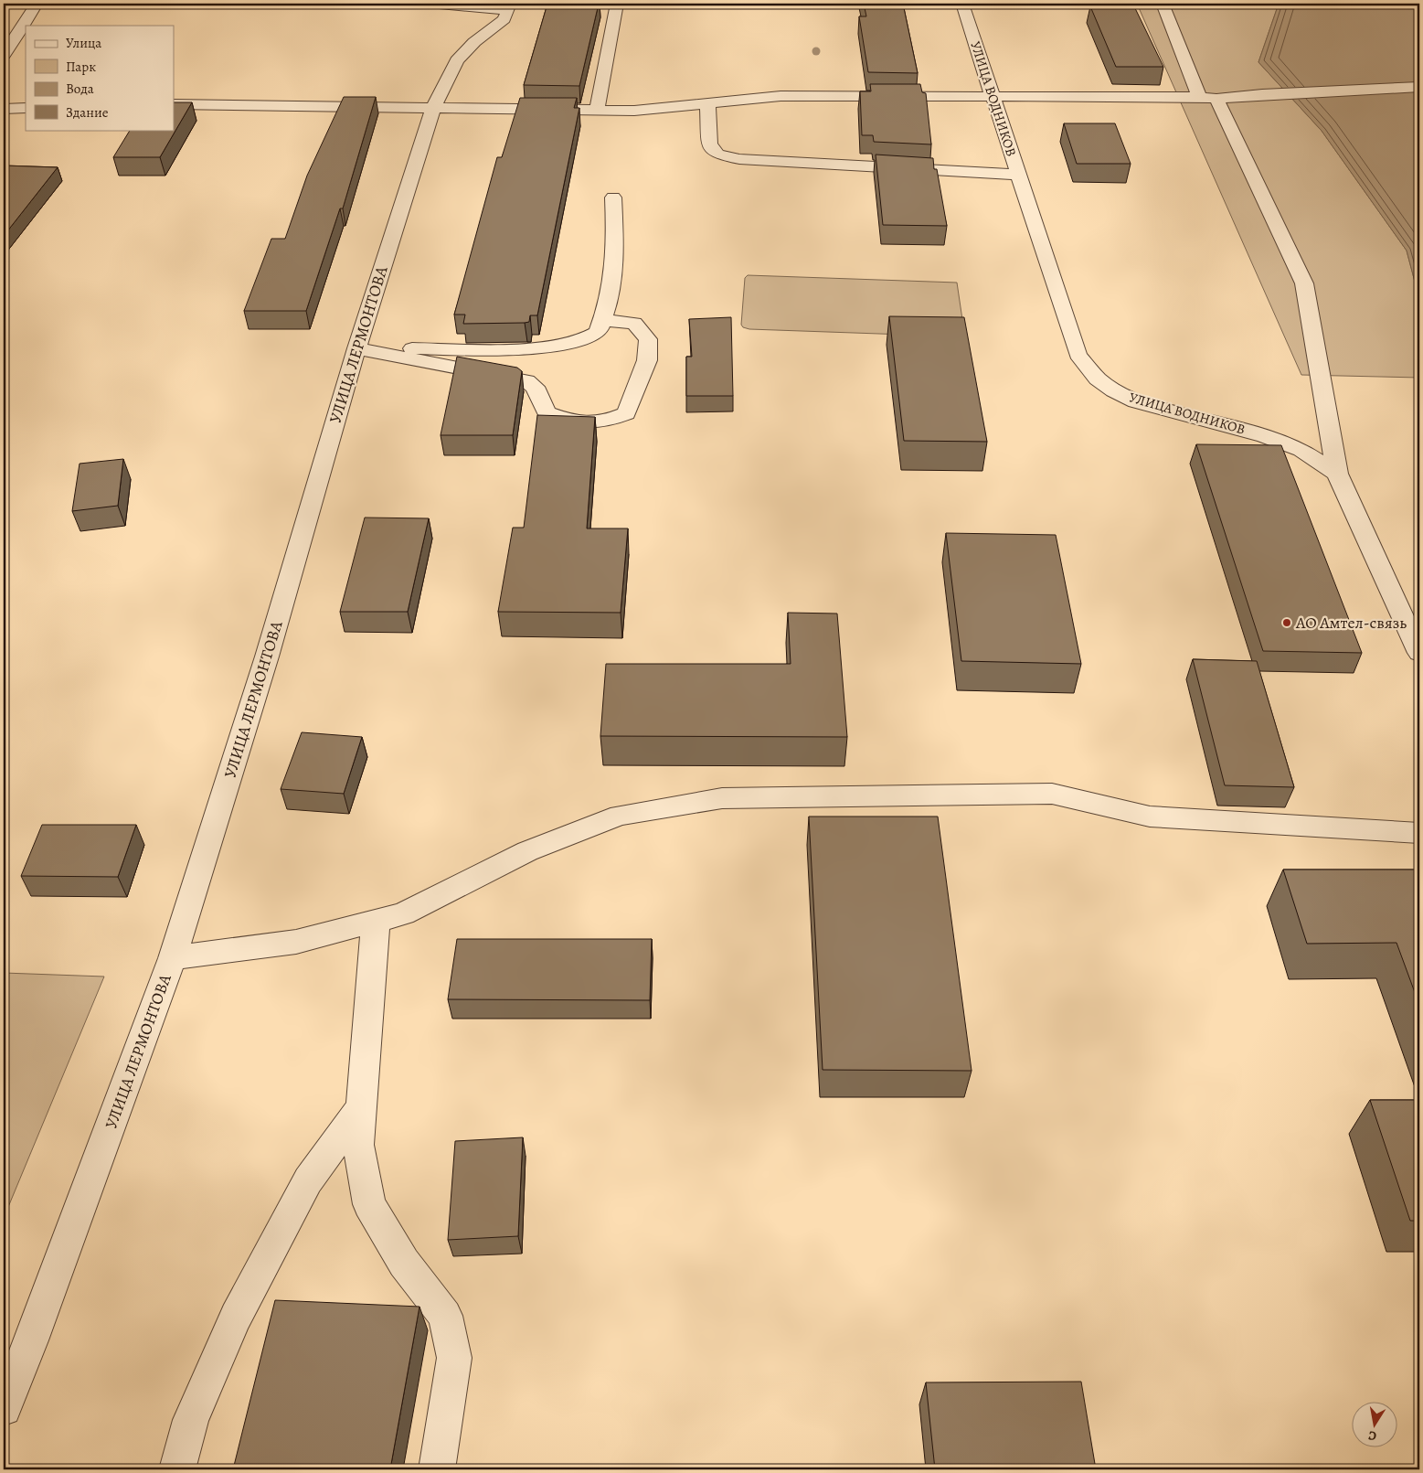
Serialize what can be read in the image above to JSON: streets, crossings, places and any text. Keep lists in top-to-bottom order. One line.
{"streets":{"street":["УЛИЦА ВОДНИКОВ","УЛИЦА ЛЕРМОНТОВА"]},"places":["АО Амтел-связь"],"legend":["Улица","Парк","Вода","Здание"],"north":"bottom"}
